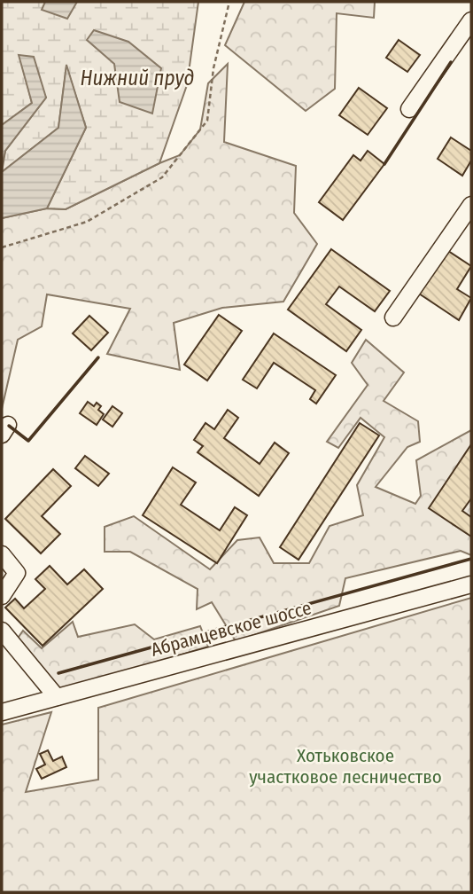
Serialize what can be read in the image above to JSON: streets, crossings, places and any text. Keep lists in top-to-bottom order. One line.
{"streets":{"street":["Абрамцевское шоссе"]},"water":["Нижний пруд"],"parks":["Хотьковское участковое лесничество"]}
